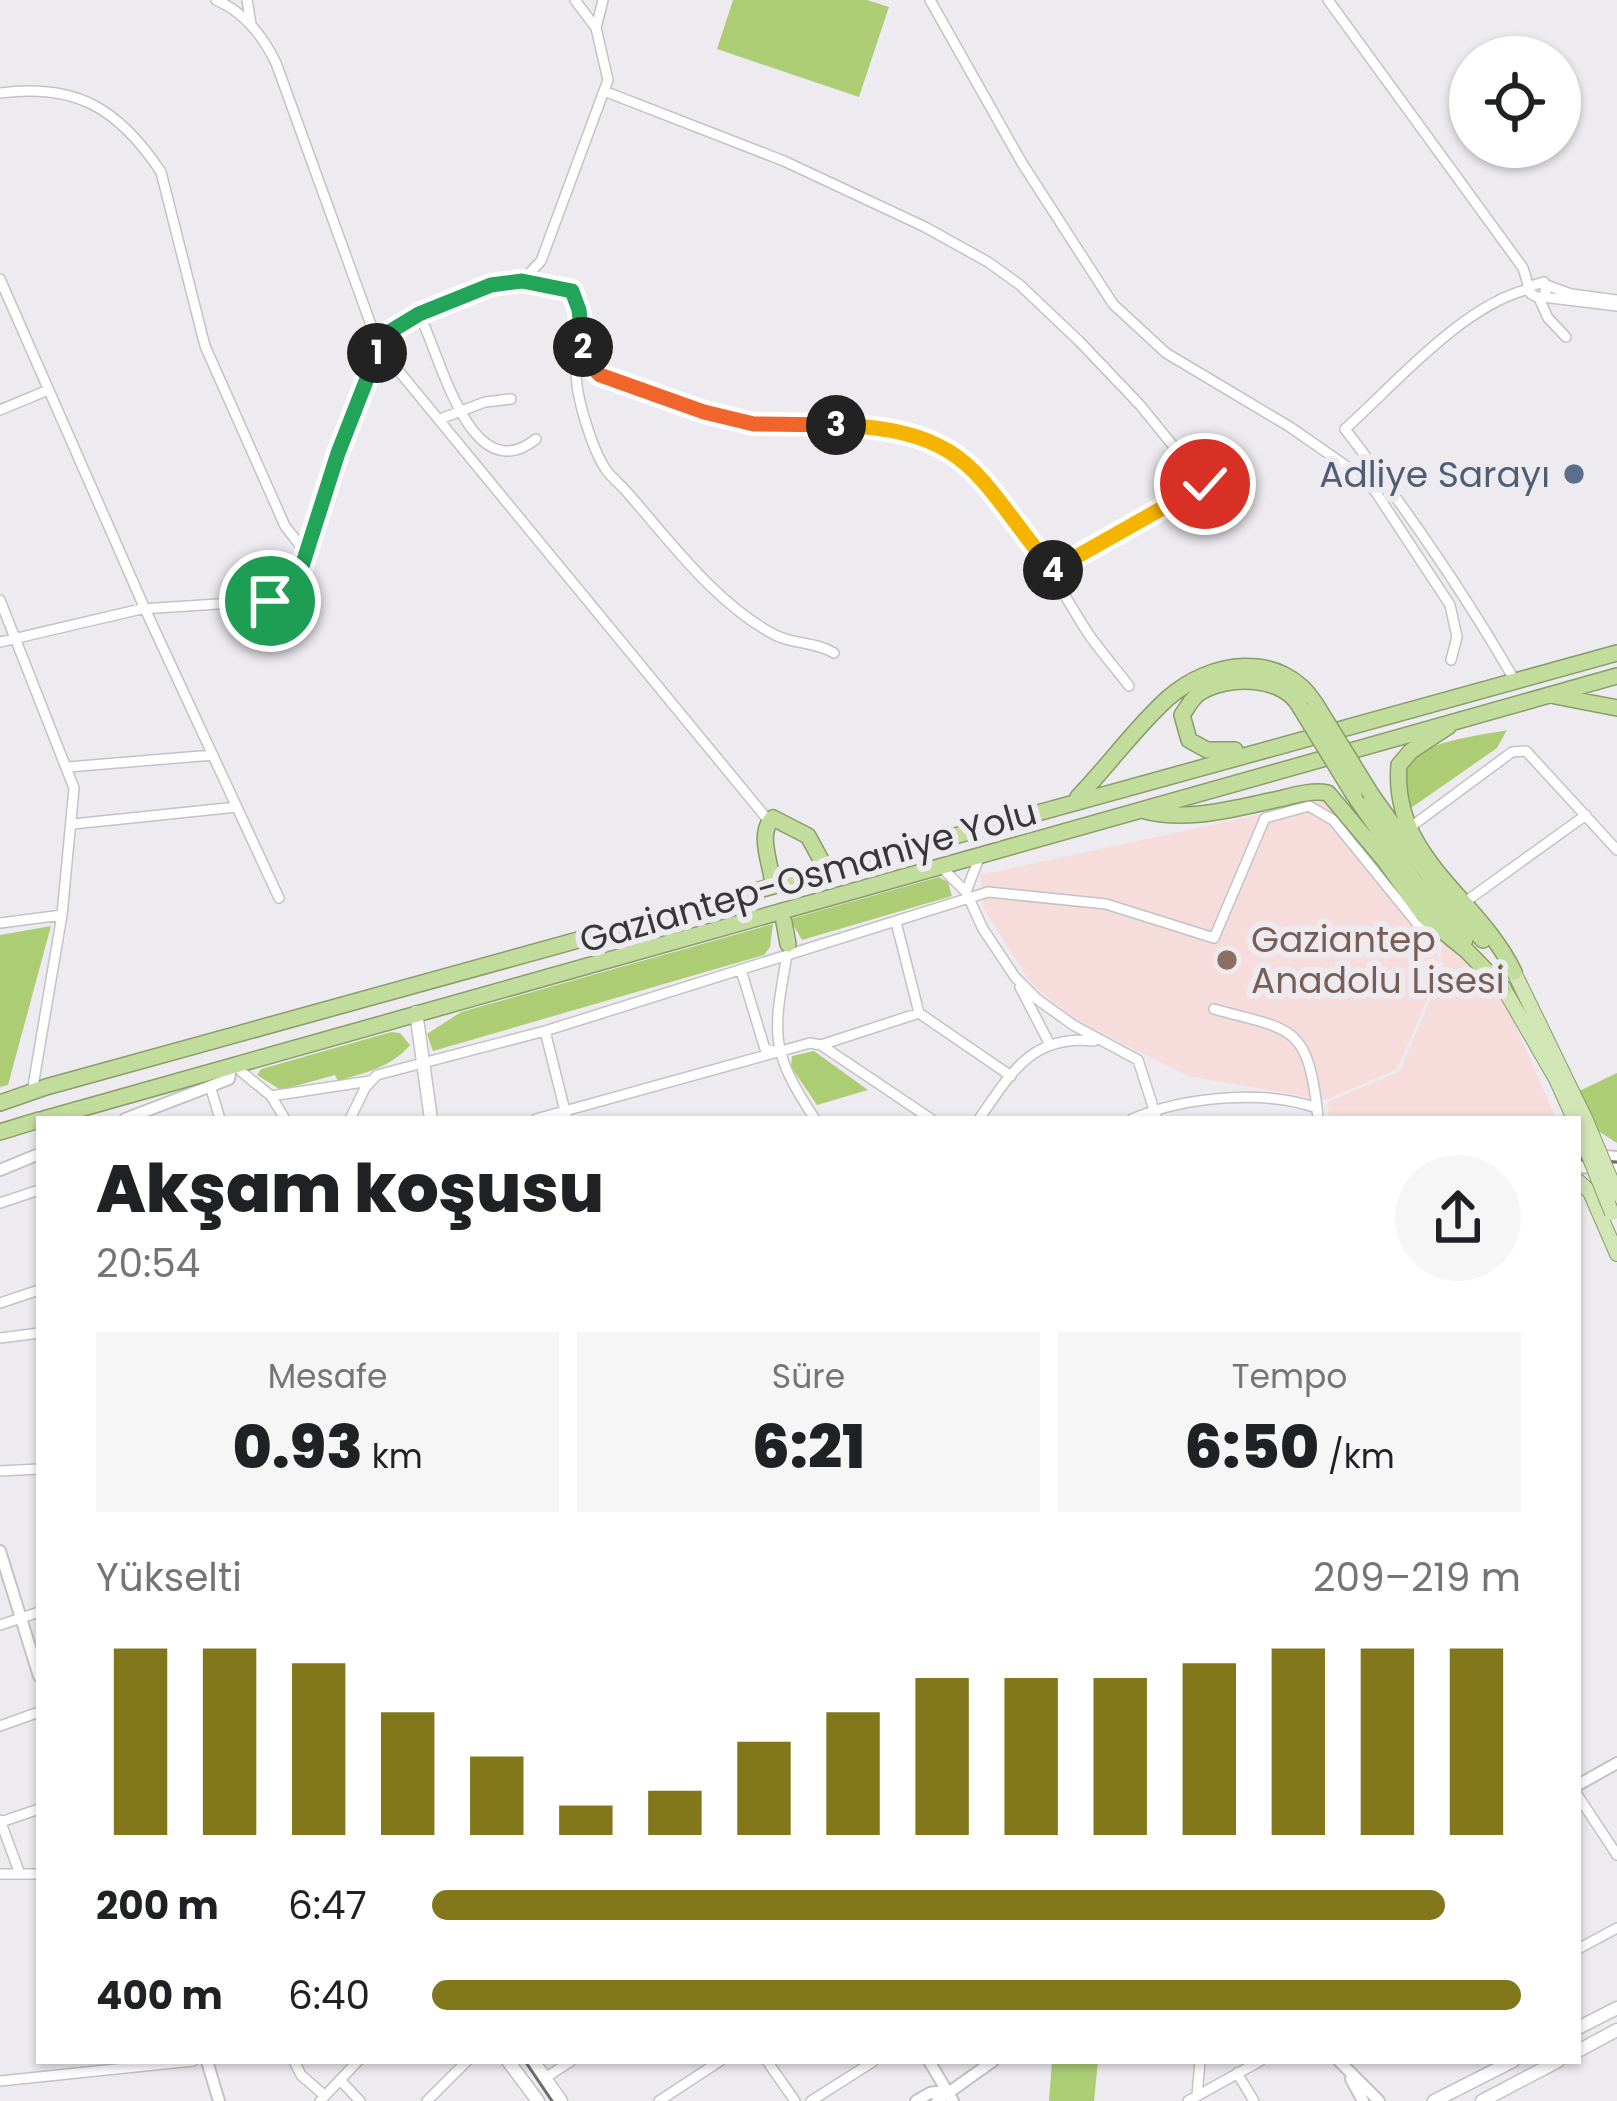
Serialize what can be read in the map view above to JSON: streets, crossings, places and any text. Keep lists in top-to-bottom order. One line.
{"streets":{"highway":["Gaziantep-Osmaniye Yolu"]},"places":["Adliye Sarayı","Gaziantep Anadolu Lisesi"],"page":{"pins":["2","1","3","4"],"heading":["Akşam koşusu","20:54"],"stats":[["Mesafe","0.93 km"],["Süre","6:21"],["Tempo","6:50 /km"]],"chart":["Yükselti","209–219 m"],"list":[{"name":"200 m","note":"6:47"},{"name":"400 m","note":"6:40"}]}}
